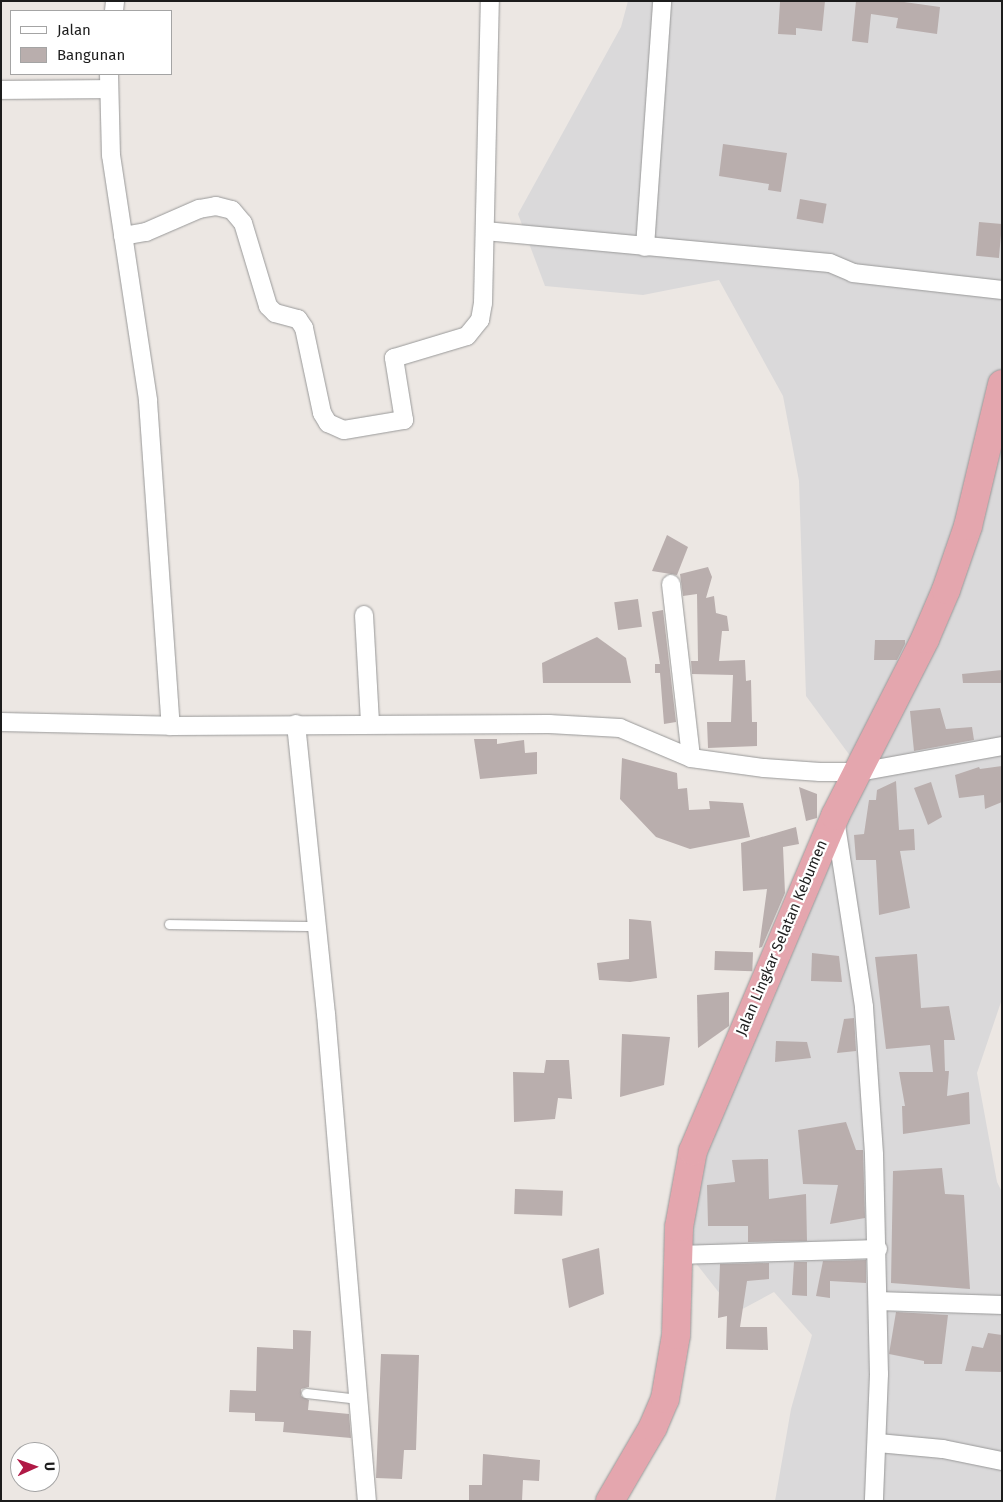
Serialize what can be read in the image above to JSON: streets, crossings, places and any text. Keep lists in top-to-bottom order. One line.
{"streets":{"highway":["Jalan Lingkar Selatan Kebumen"]},"legend":["Jalan","Bangunan"],"north":"right"}
